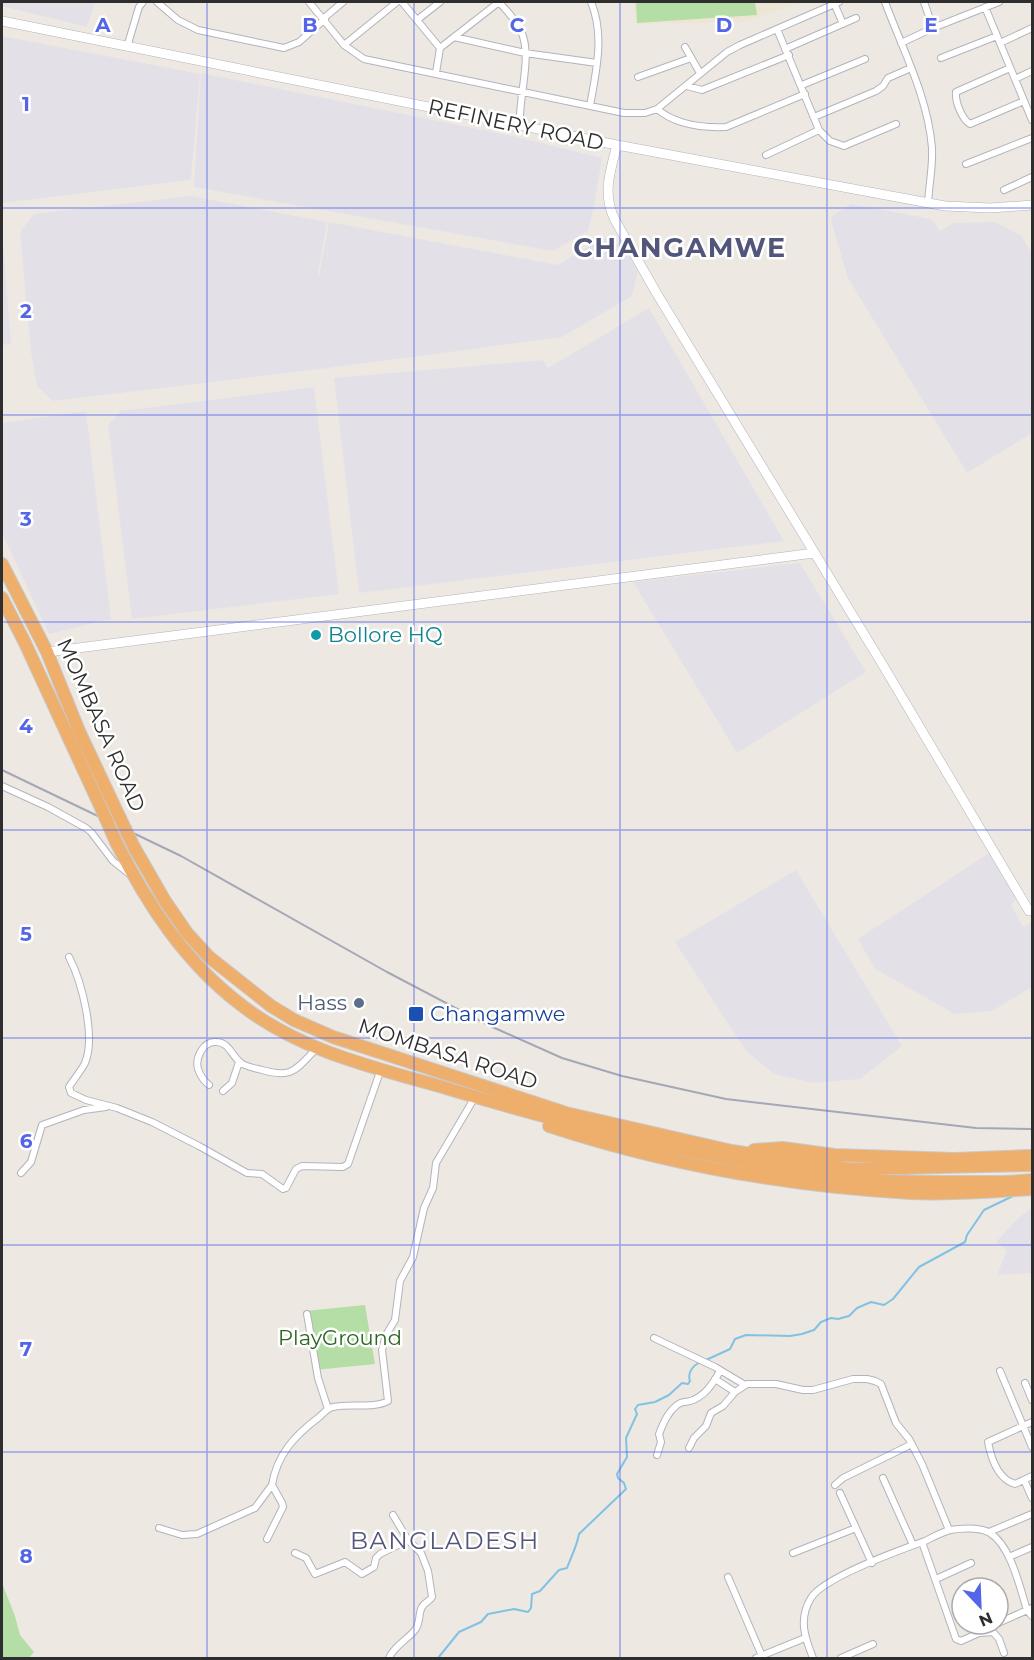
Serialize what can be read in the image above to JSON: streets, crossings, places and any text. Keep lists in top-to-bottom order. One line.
{"streets":{"highway":["MOMBASA ROAD"],"street":["REFINERY ROAD"]},"districts":["CHANGAMWE","BANGLADESH"],"parks":["PlayGround"],"places":{"other":["Bollore HQ","Hass"],"transit":["Changamwe"]},"north":"bottom right","grid":{"columns":["A","B","C","D","E"],"rows":["1","2","3","4","5","6","7","8"]}}
